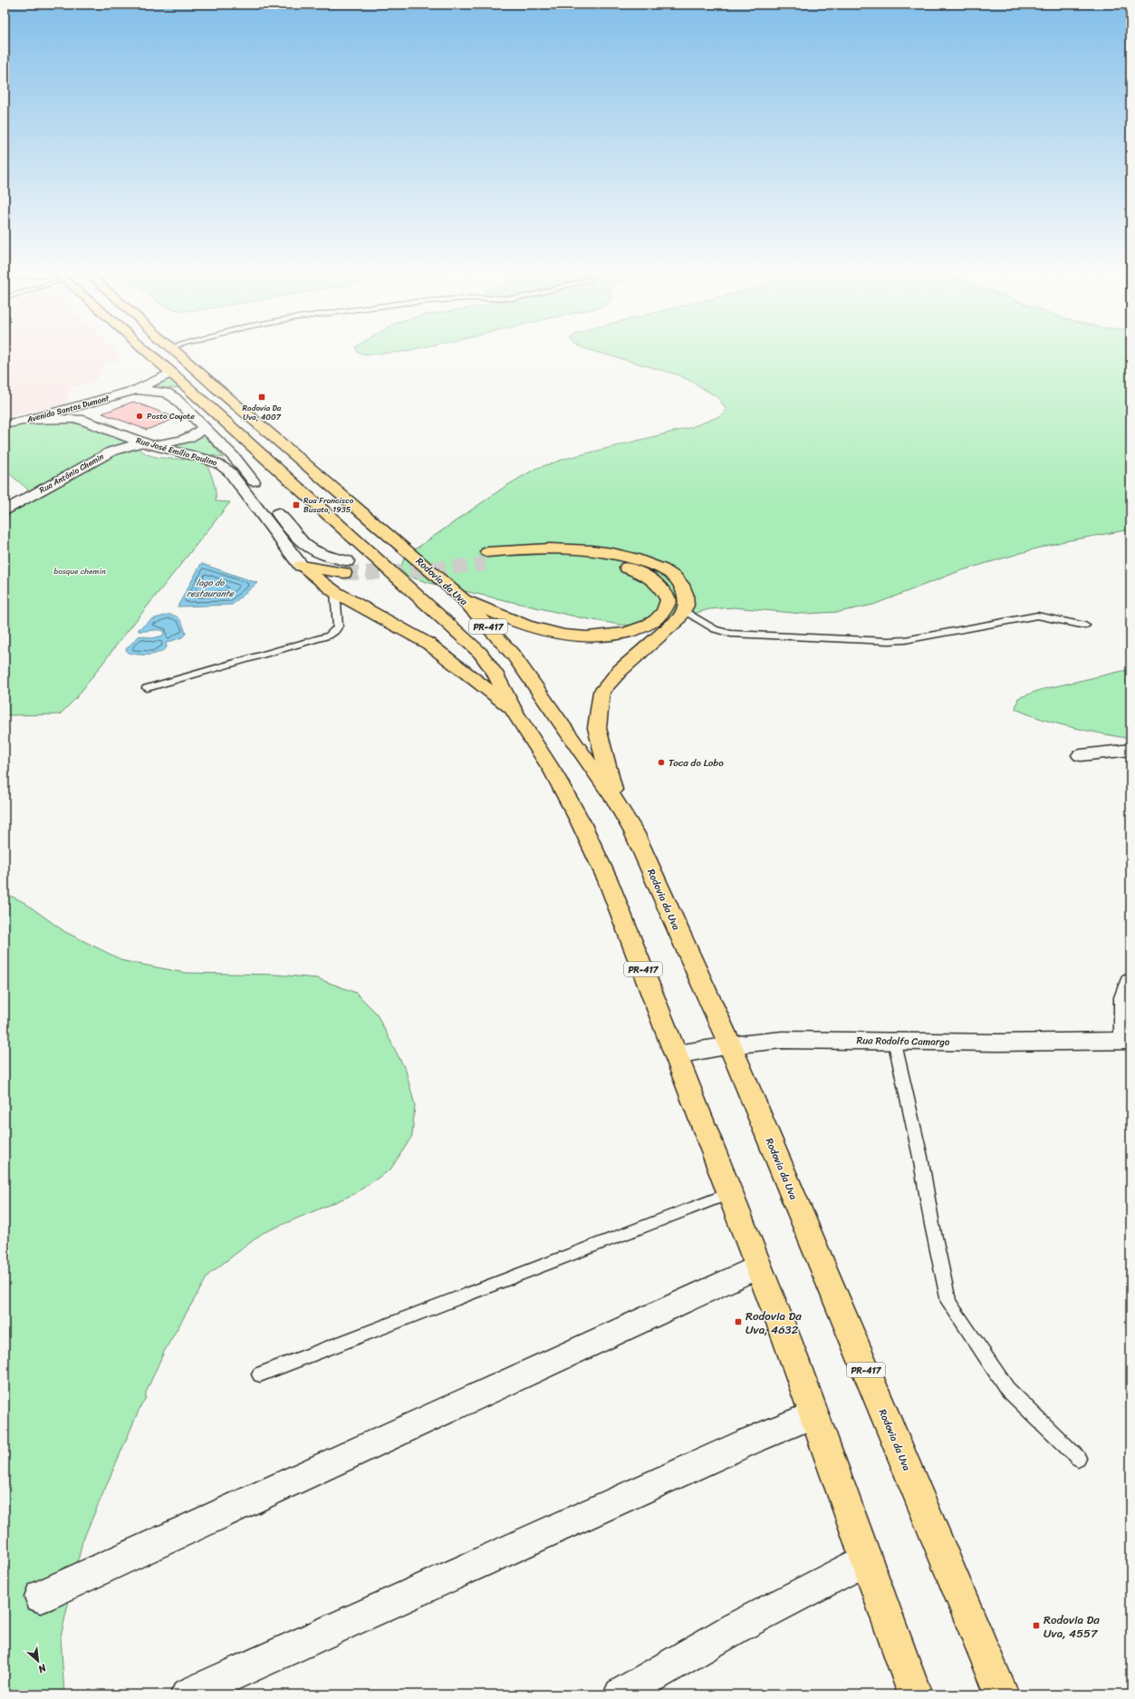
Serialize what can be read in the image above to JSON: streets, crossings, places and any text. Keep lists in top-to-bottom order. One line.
{"streets":{"main road":["Rodovia da Uva","PR-417"],"street":["Avenida Santos Dumont","Rua José Emílio Paulino","Rua Antônio Chemin","Rua Rodolfo Camargo"]},"crossings":[["Avenida Santos Dumont","Rua José Emílio Paulino"],["Avenida Santos Dumont","PR-417"],["Rua José Emílio Paulino","Rua Antônio Chemin"],["Rodovia da Uva","Rua Rodolfo Camargo"],["PR-417","Rua Rodolfo Camargo"]],"water":["lago do restaurante"],"parks":["bosque chemin"],"places":{"transit":["Rodovia Da Uva, 4007","Rua Francisco Busato, 1935","Rodovia Da Uva, 4632","Rodovia Da Uva, 4557"],"other":["Posto Coyote","Toca do Lobo"]},"north":"bottom right"}
